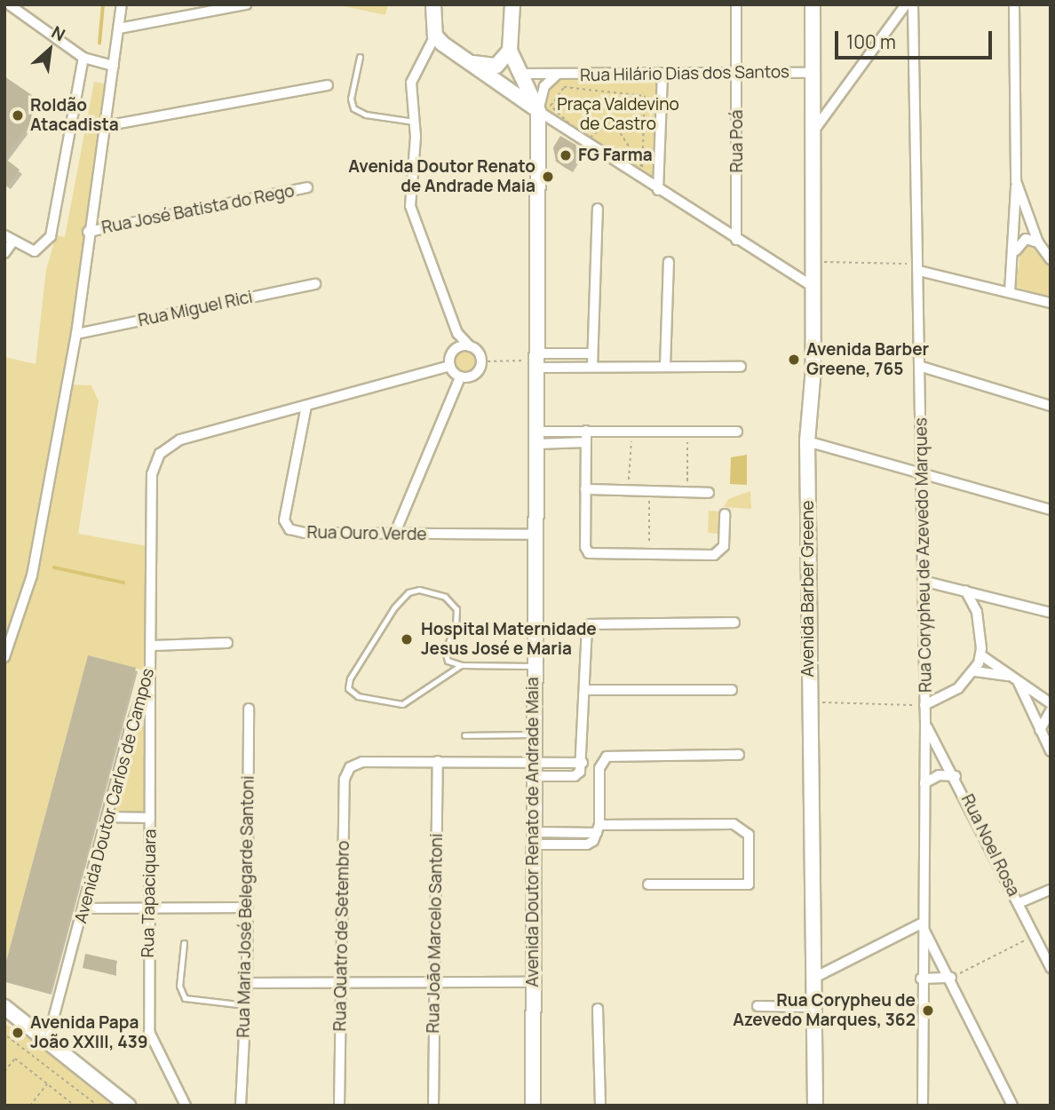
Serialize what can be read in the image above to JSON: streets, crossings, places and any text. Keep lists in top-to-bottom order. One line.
{"streets":{"street":["Rua Hilário Dias dos Santos","Rua Poá","Rua José Batista do Rego","Rua Miguel Rici","Rua Ouro Verde","Rua Corypheu de Azevedo Marques","Avenida Barber Greene","Avenida Doutor Carlos de Campos","Avenida Doutor Renato de Andrade Maia","Rua Noel Rosa","Rua Tapaciquara","Rua Maria José Belegarde Santoni","Rua João Marcelo Santoni","Rua Quatro de Setembro"]},"crossings":[["Rua Hilário Dias dos Santos","Rua Poá"],["Rua Hilário Dias dos Santos","Avenida Barber Greene"],["Rua Hilário Dias dos Santos","Avenida Doutor Renato de Andrade Maia"],["Rua Ouro Verde","Avenida Doutor Carlos de Campos"],["Rua Ouro Verde","Avenida Doutor Renato de Andrade Maia"],["Rua Corypheu de Azevedo Marques","Rua Noel Rosa"],["Avenida Doutor Carlos de Campos","Rua Tapaciquara"],["Rua João Marcelo Santoni","Rua Quatro de Setembro"]],"parks":["Praça Valdevino de Castro"],"places":["Roldão Atacadista","FG Farma","Avenida Doutor Renato de Andrade Maia","Avenida Barber Greene, 765","Hospital Maternidade Jesus José e Maria","Rua Corypheu de Azevedo Marques, 362","Avenida Papa João XXIII, 439"],"scale_bar":"100 m","north":"top right"}
